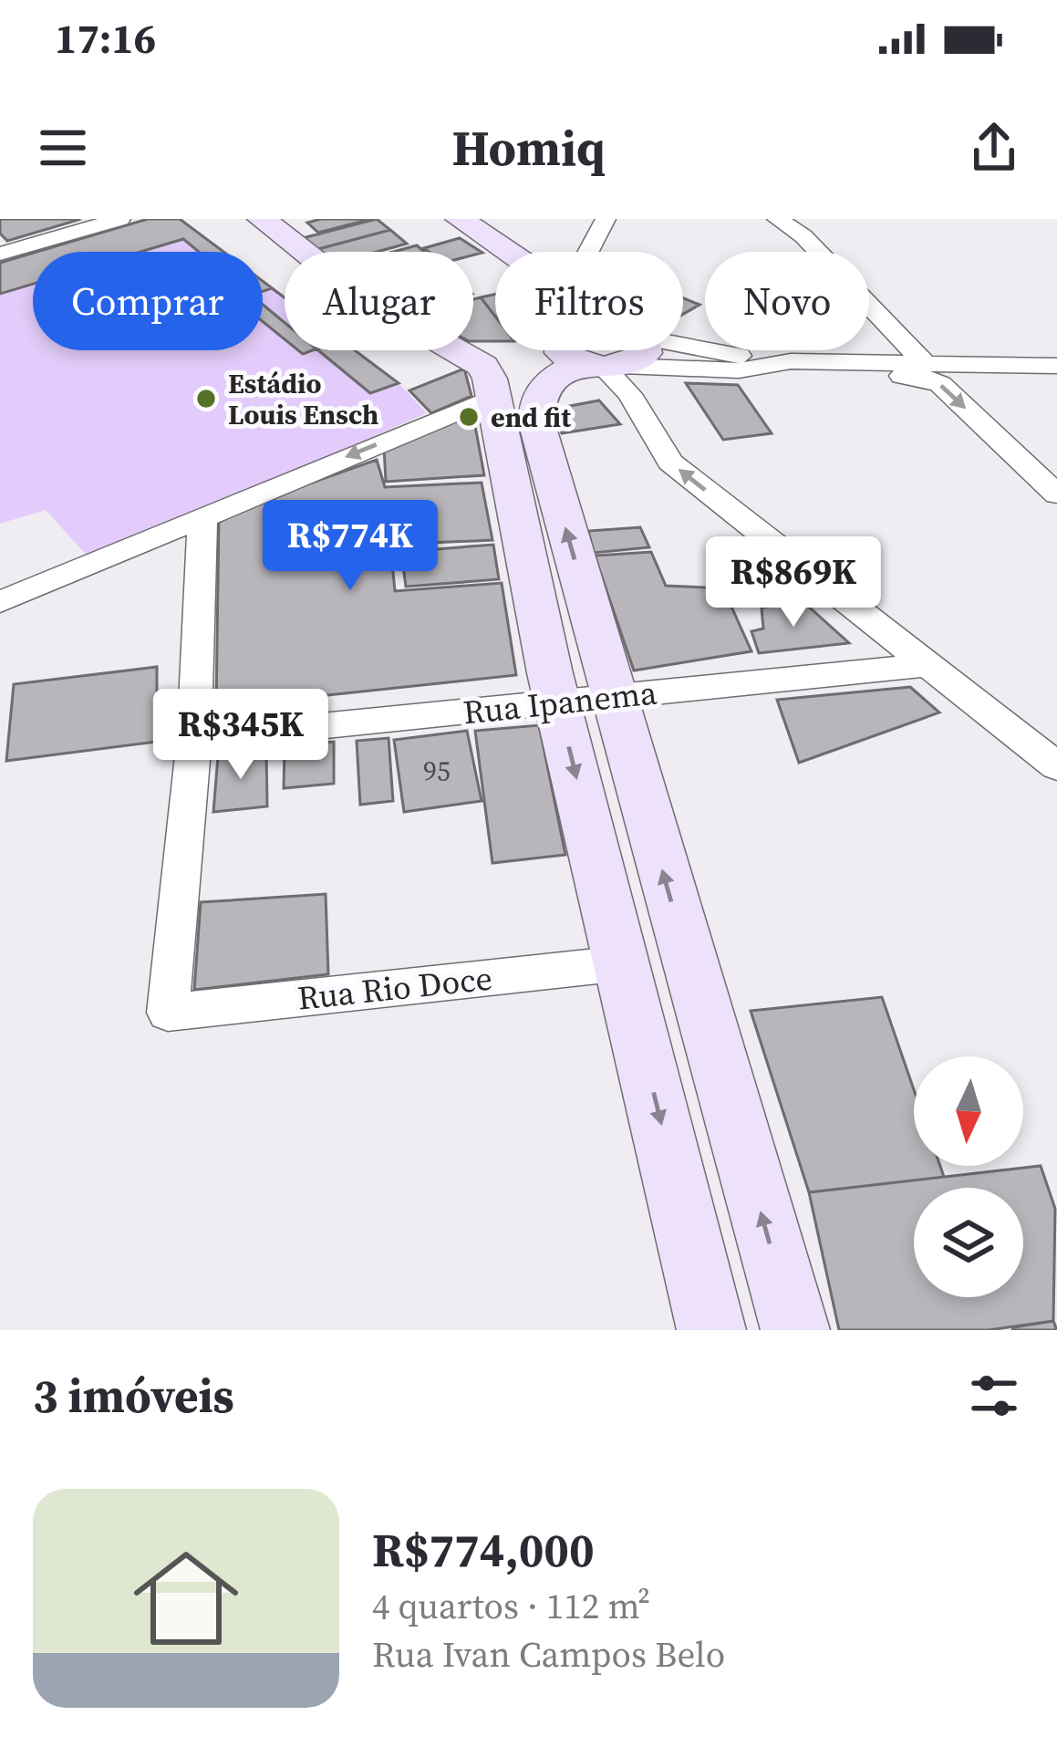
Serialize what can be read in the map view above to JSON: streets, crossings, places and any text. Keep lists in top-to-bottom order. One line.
{"streets":{"street":["Rua Ipanema","Rua Rio Doce"]},"crossings":[["Rua Ipanema","Rua Rio Doce"]],"places":["Estádio Louis Ensch","end fit"],"house_numbers":["95"],"north":"bottom","page":{"status":"17:16","header":"Homiq","chip":["Comprar","Alugar","Filtros","Novo"],"price":["R$774K","R$869K","R$345K"],"heading":"3 imóveis","list":[{"name":"R$774,000","note":"4 quartos · 112 m² · Rua Ivan Campos Belo"}]}}
